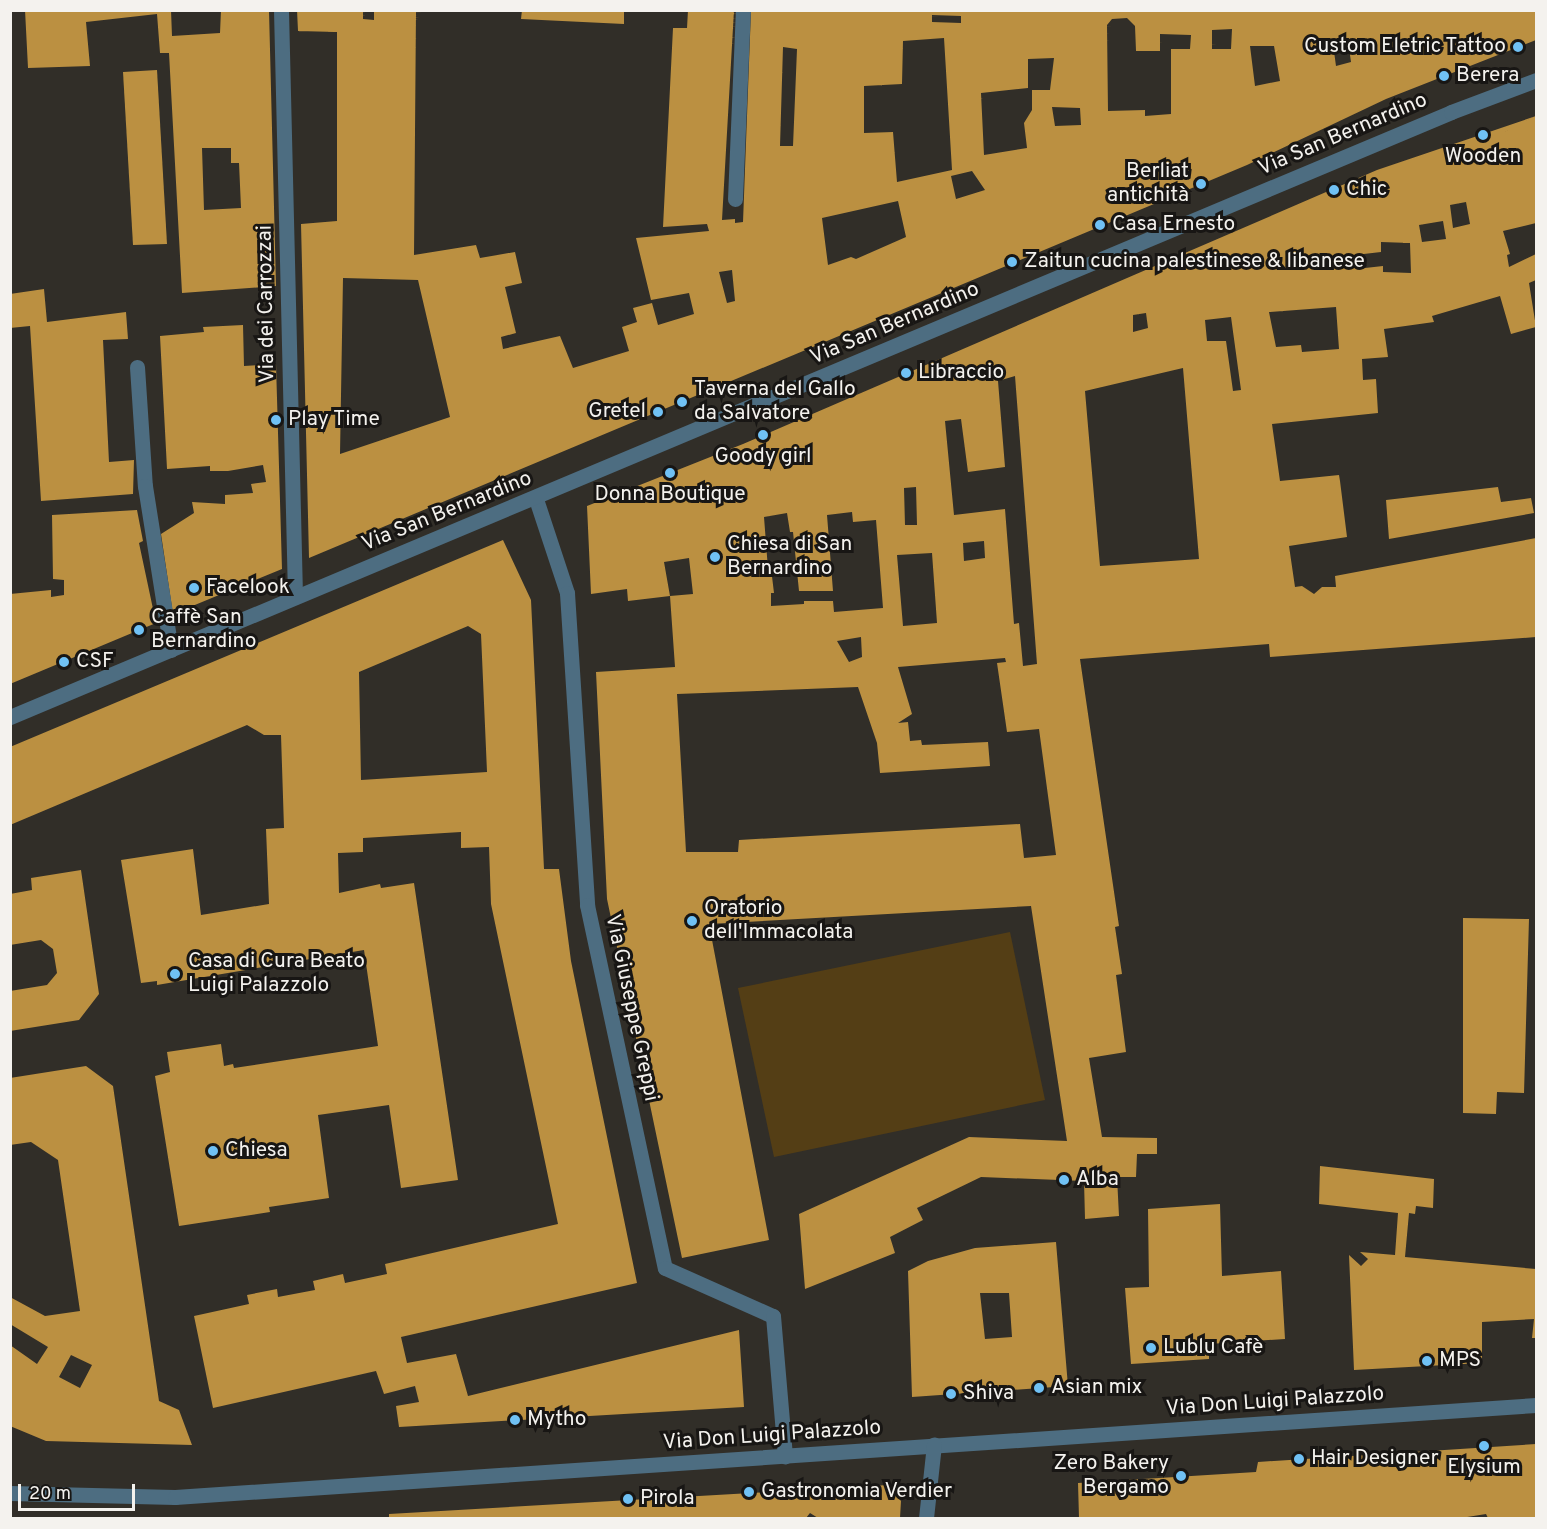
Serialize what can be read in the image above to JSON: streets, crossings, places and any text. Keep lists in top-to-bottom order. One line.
{"streets":{"street":["Via San Bernardino","Via dei Carrozzai","Via Giuseppe Greppi","Via Don Luigi Palazzolo"]},"crossings":[["Via San Bernardino","Via dei Carrozzai"],["Via San Bernardino","Via Giuseppe Greppi"],["Via Giuseppe Greppi","Via Don Luigi Palazzolo"]],"places":["Custom Eletric Tattoo","Berera","Wooden","Berliat antichità","Chic","Casa Ernesto","Zaitun cucina palestinese & libanese","Libraccio","Taverna del Gallo da Salvatore","Gretel","Play Time","Goody girl","Donna Boutique","Chiesa di San Bernardino","Facelook","Caffè San Bernardino","CSF","Oratorio dell'Immacolata","Casa di Cura Beato Luigi Palazzolo","Chiesa","Alba","Lublu Cafè","MPS","Asian mix","Shiva","Mytho","Elysium","Hair Designer","Zero Bakery Bergamo","Gastronomia Verdier","Pirola"],"scale_bar":"20 m"}
